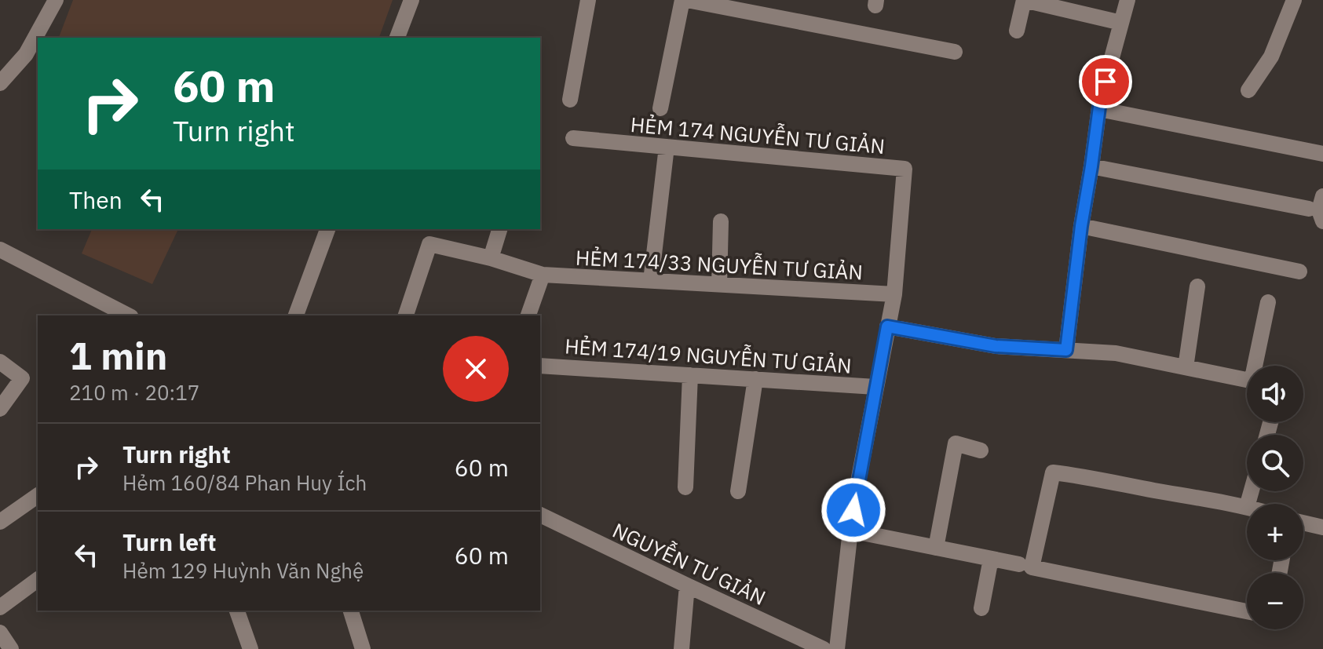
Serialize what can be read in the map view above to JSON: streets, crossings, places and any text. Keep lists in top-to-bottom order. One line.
{"streets":{"street":["HẺM 174 NGUYỄN TƯ GIẢN","HẺM 174/33 NGUYỄN TƯ GIẢN","HẺM 174/19 NGUYỄN TƯ GIẢN","NGUYỄN TƯ GIẢN"]},"crossings":[["HẺM 174 NGUYỄN TƯ GIẢN","HẺM 174/33 NGUYỄN TƯ GIẢN"],["HẺM 174 NGUYỄN TƯ GIẢN","HẺM 174/19 NGUYỄN TƯ GIẢN"]],"page":{"turn":["60 m","Turn right"],"then":"Then","heading":["1 min","210 m · 20:17"],"map_buttons":["+","−"],"list":[{"name":"Turn right","note":"Hẻm 160/84 Phan Huy Ích","value":"60 m"},{"name":"Turn left","note":"Hẻm 129 Huỳnh Văn Nghệ","value":"60 m"}]}}
